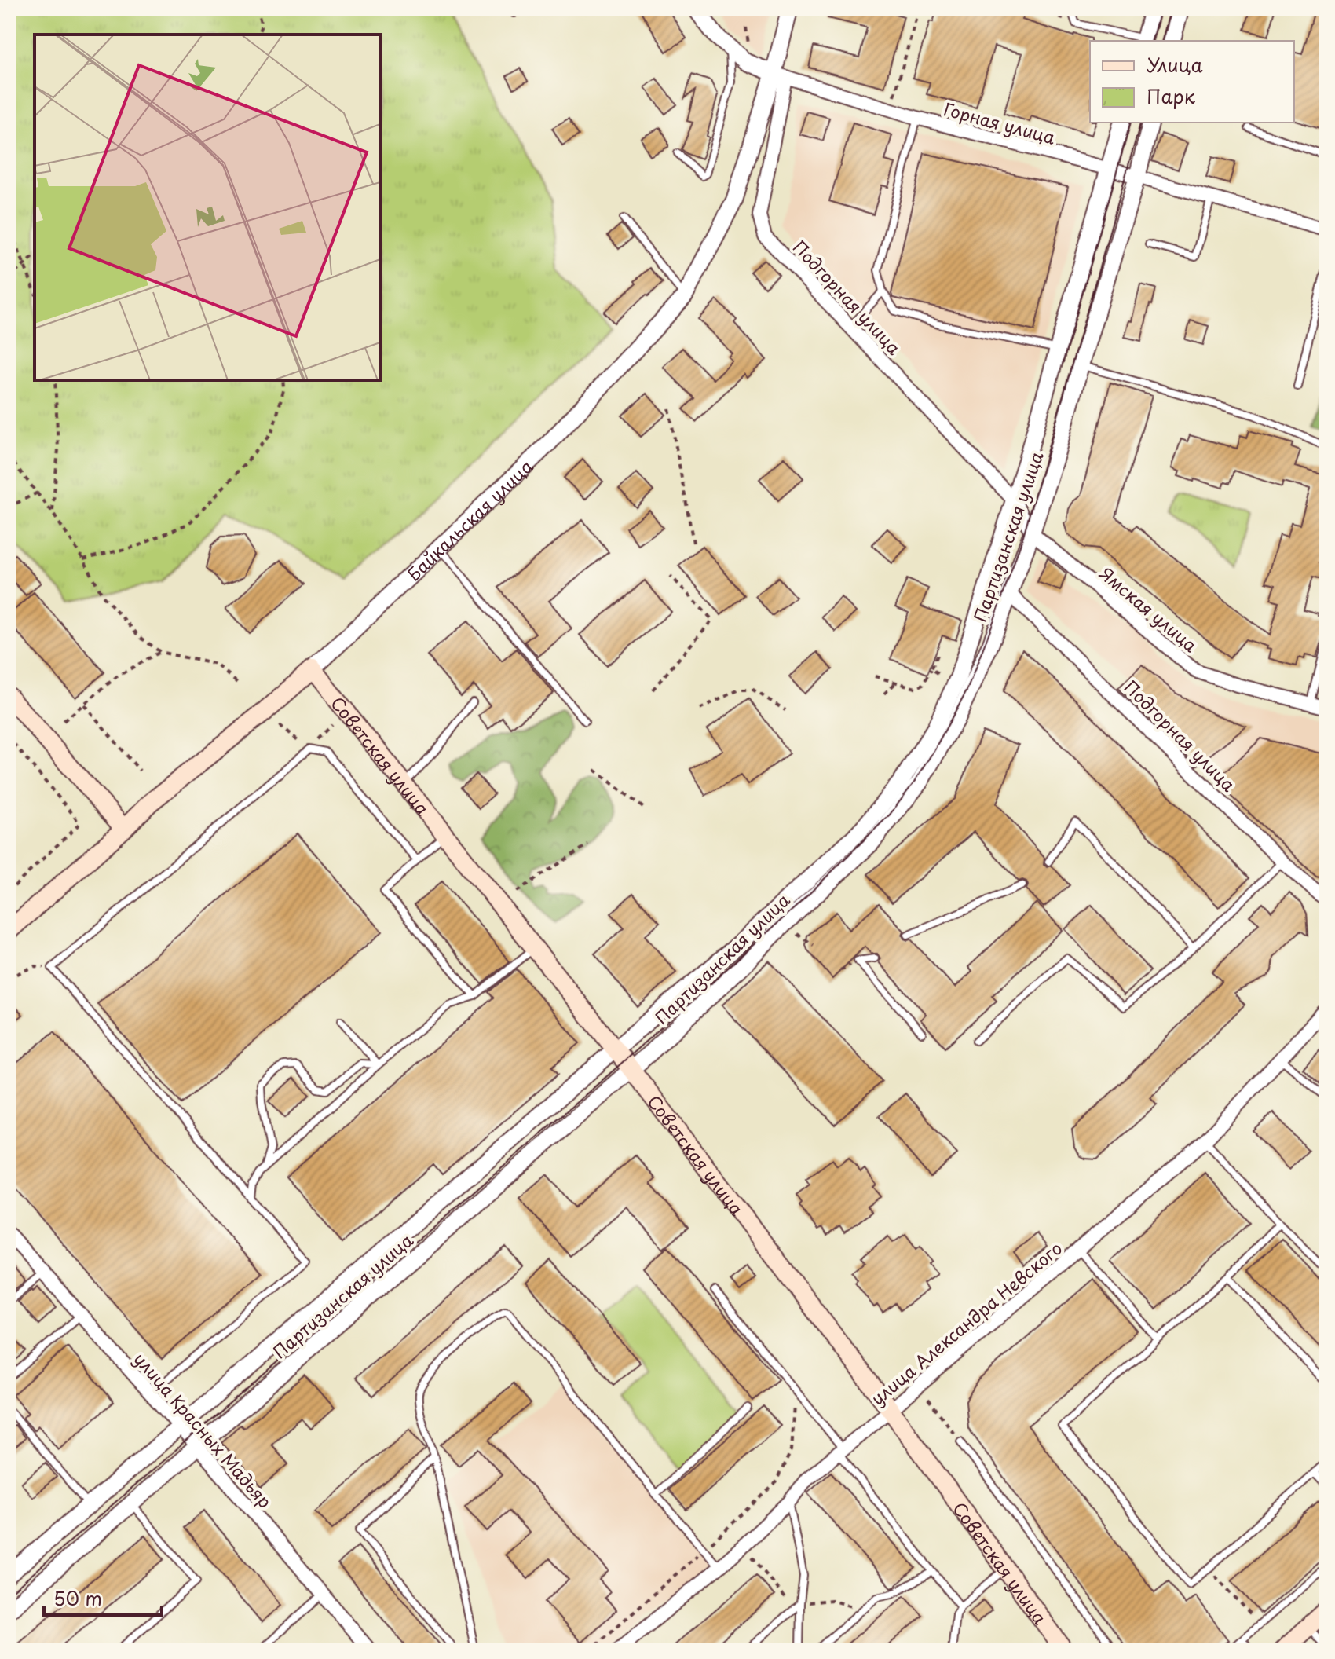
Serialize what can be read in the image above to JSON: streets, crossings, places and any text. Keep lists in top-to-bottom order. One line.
{"streets":{"main road":["Байкальская улица","Советская улица"],"street":["Горная улица","Подгорная улица","Партизанская улица","Ямская улица","улица Александра Невского","улица Красных Мадьяр"]},"crossings":[["Горная улица","Подгорная улица"],["Горная улица","Байкальская улица"],["Горная улица","Партизанская улица"],["Подгорная улица","Байкальская улица"],["Подгорная улица","Партизанская улица"],["Подгорная улица","Ямская улица"],["Байкальская улица","Советская улица"],["Партизанская улица","Ямская улица"],["Партизанская улица","Советская улица"],["Партизанская улица","улица Красных Мадьяр"],["Советская улица","улица Александра Невского"]],"legend":["Улица","Парк"],"scale_bar":"50 m"}
